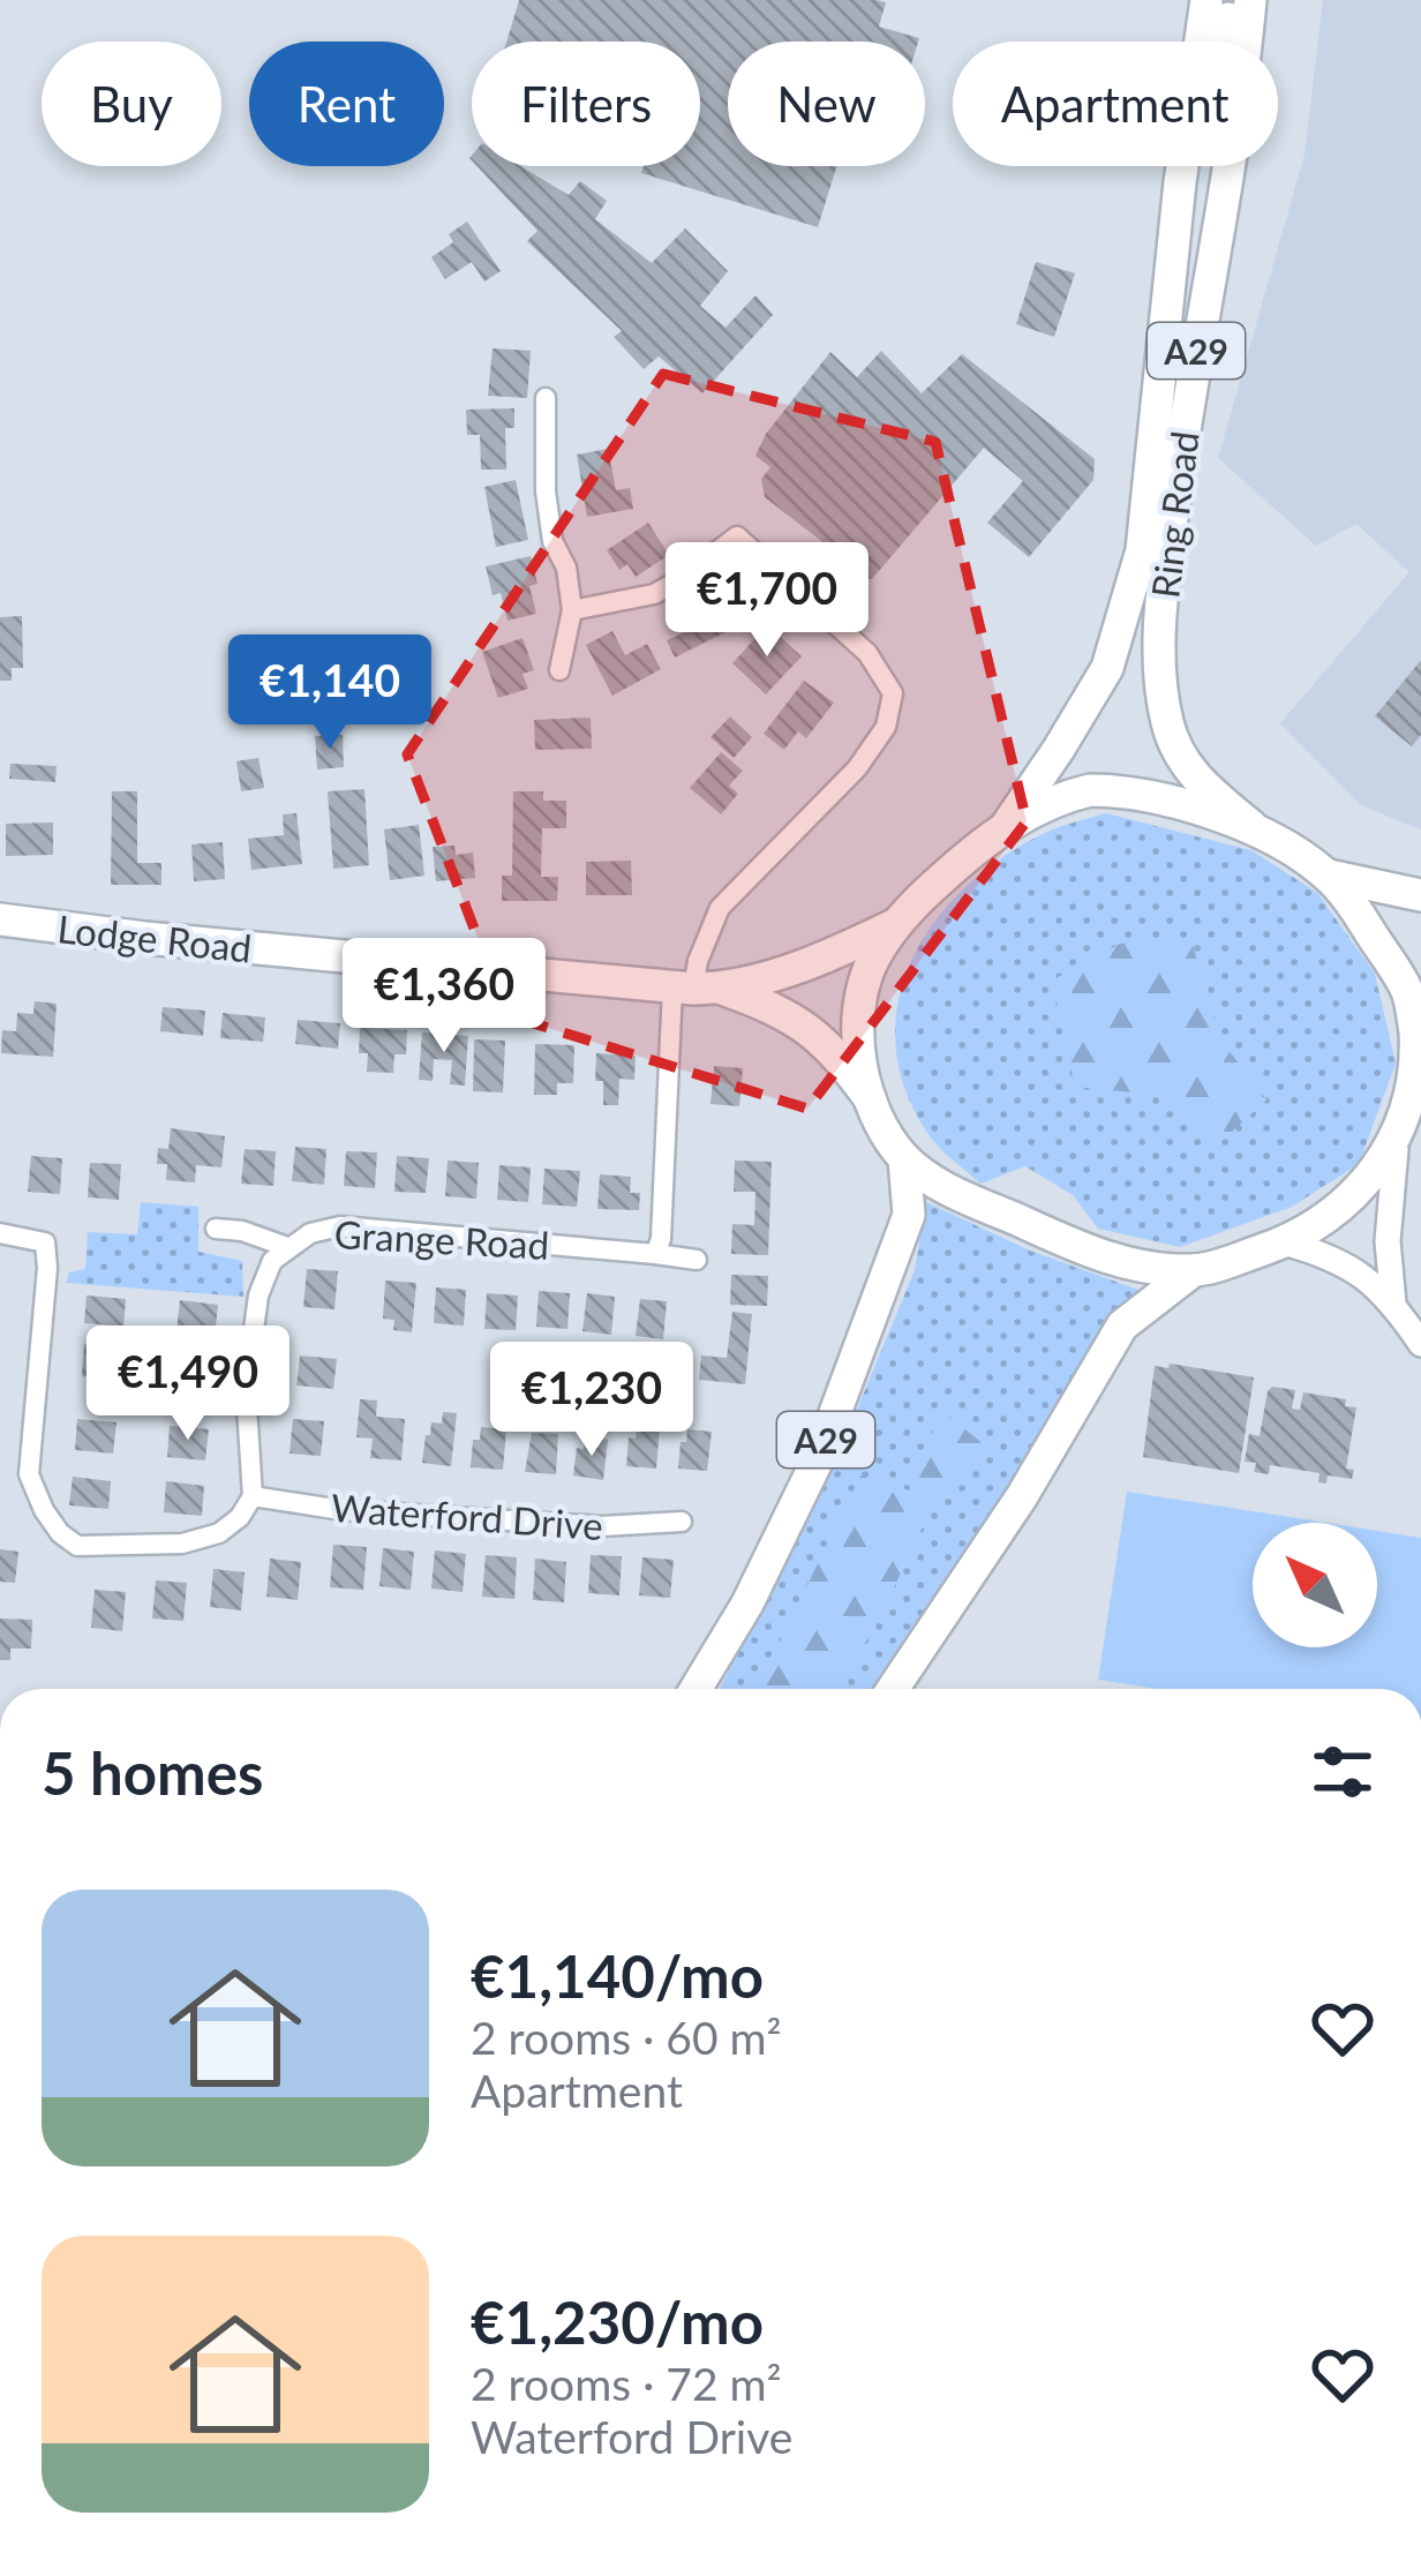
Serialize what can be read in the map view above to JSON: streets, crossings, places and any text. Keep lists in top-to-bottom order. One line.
{"streets":{"main road":["A29","Ring Road","Lodge Road"],"street":["Grange Road","Waterford Drive"]},"crossings":[["A29","Ring Road"],["A29","Lodge Road"],["Grange Road","Waterford Drive"]],"north":"top left","page":{"chip":["Buy","Rent","Filters","New","Apartment"],"price":["€1,700","€1,140","€1,360","€1,490","€1,230"],"heading":"5 homes","list":[{"name":"€1,140/mo","note":"2 rooms · 60 m² · Apartment"},{"name":"€1,230/mo","note":"2 rooms · 72 m² · Waterford Drive"}]}}
